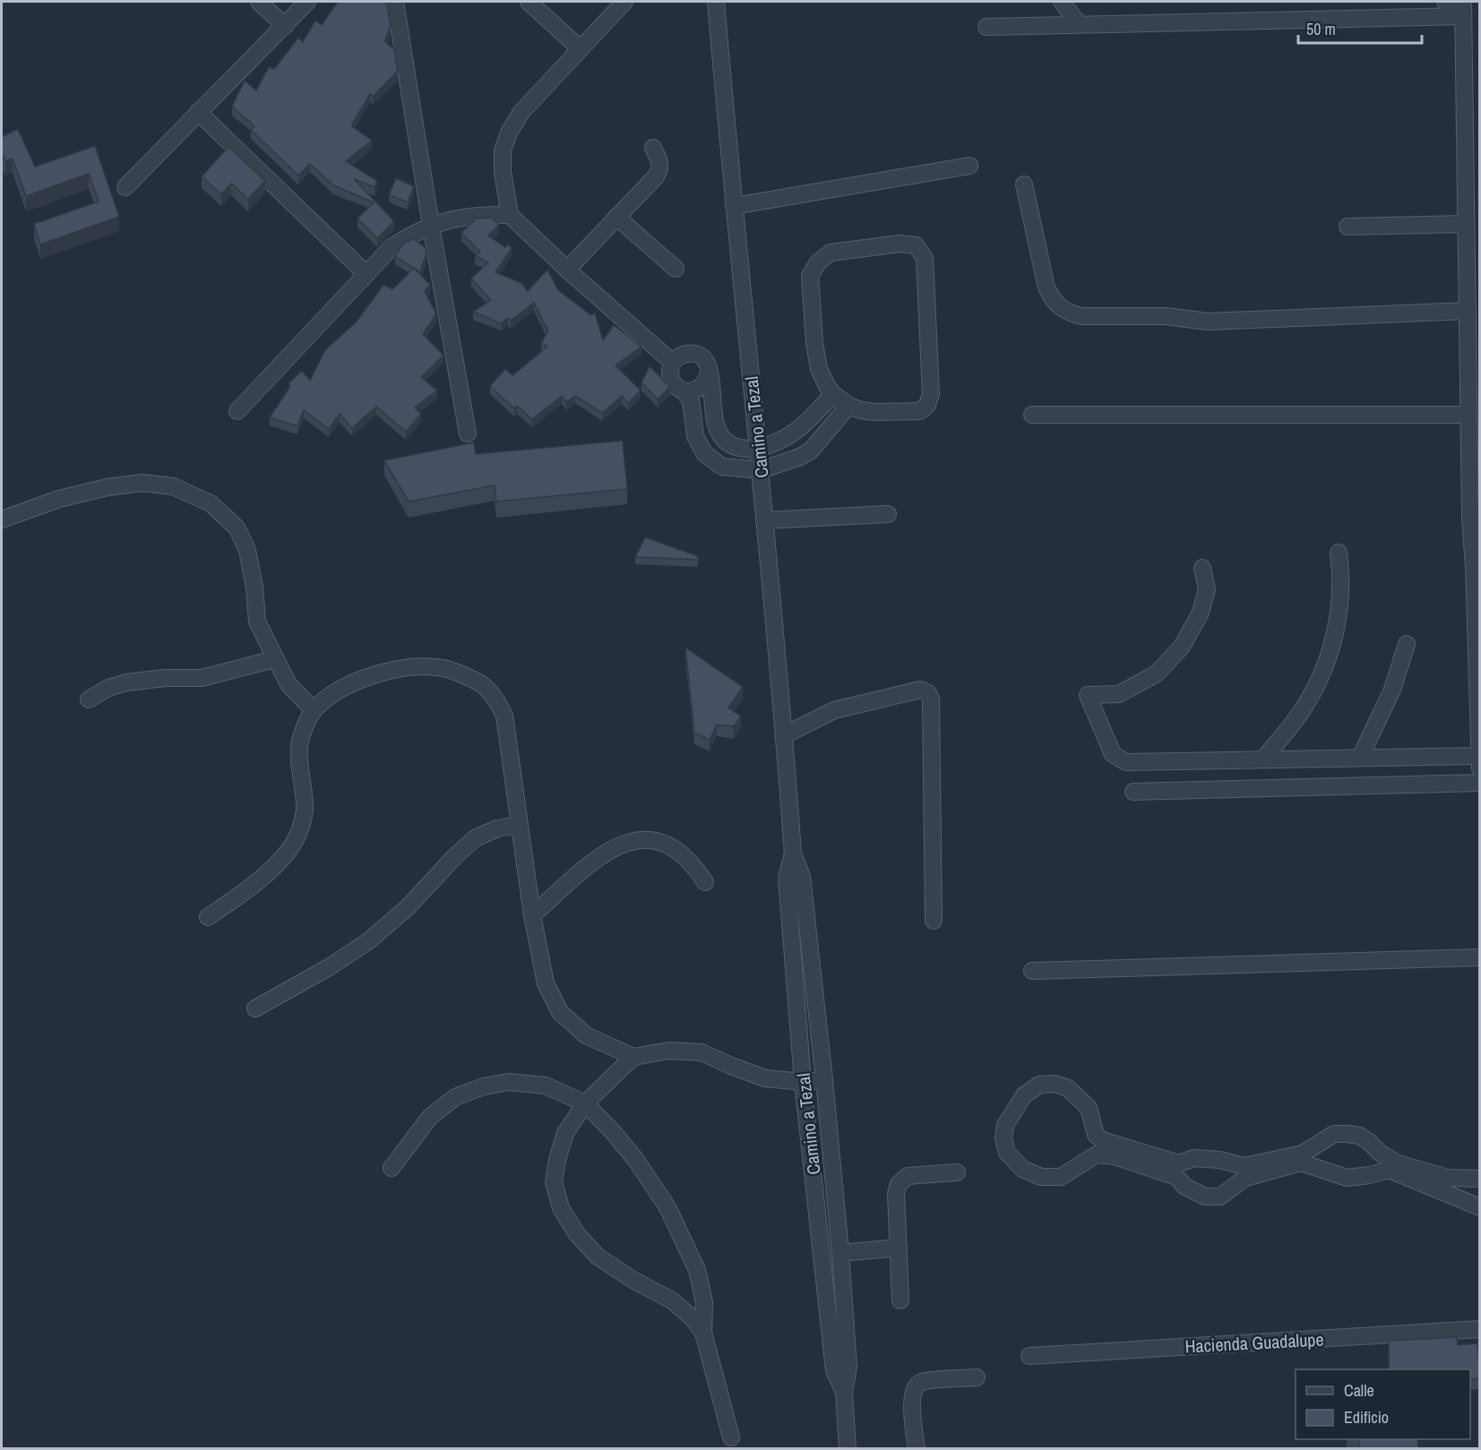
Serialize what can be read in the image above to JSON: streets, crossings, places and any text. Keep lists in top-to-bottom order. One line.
{"streets":{"street":["Camino a Tezal","Hacienda Guadalupe"]},"legend":["Calle","Edificio"],"scale_bar":"50 m"}
